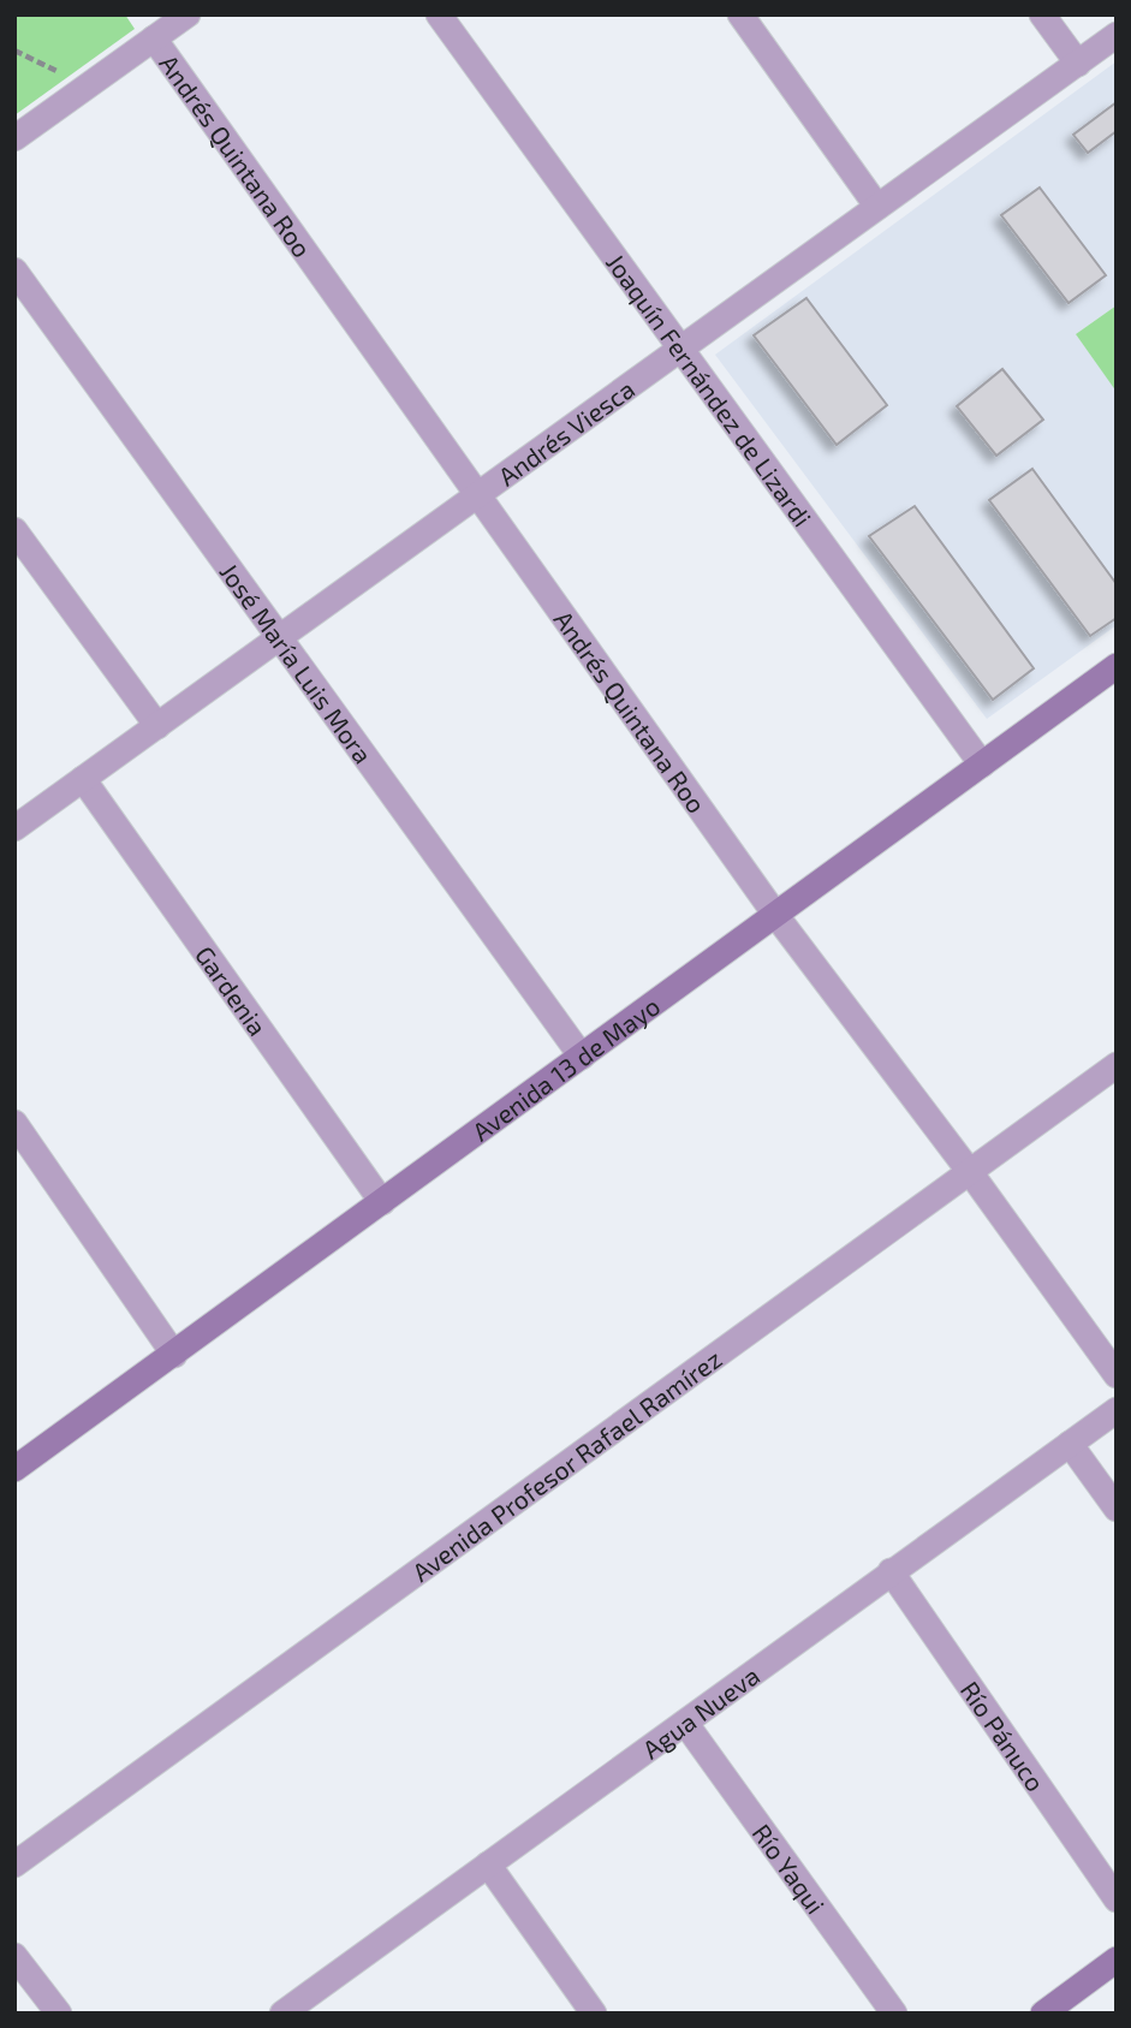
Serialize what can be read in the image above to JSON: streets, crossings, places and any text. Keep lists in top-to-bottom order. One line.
{"streets":{"street":["Andrés Quintana Roo","Joaquín Fernández de Lizardi","Andrés Viesca","José María Luis Mora","Gardenia","Avenida 13 de Mayo","Avenida Profesor Rafael Ramírez","Agua Nueva","Río Pánuco","Río Yaqui"]},"crossings":[["Andrés Quintana Roo","Andrés Viesca"],["Andrés Quintana Roo","Avenida 13 de Mayo"],["Andrés Quintana Roo","Avenida Profesor Rafael Ramírez"],["Joaquín Fernández de Lizardi","Andrés Viesca"],["Joaquín Fernández de Lizardi","Avenida 13 de Mayo"],["Andrés Viesca","José María Luis Mora"],["Andrés Viesca","Gardenia"],["José María Luis Mora","Avenida 13 de Mayo"],["Gardenia","Avenida 13 de Mayo"],["Agua Nueva","Río Pánuco"],["Agua Nueva","Río Yaqui"]]}
